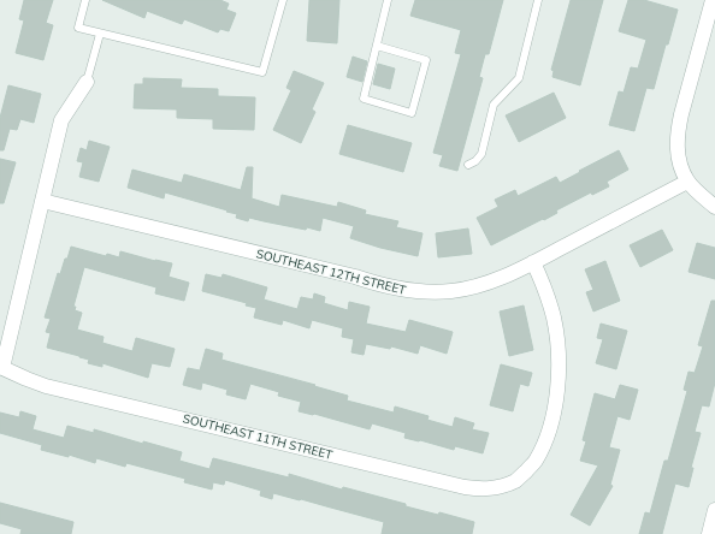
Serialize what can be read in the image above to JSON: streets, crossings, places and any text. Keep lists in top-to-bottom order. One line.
{"streets":{"street":["SOUTHEAST 12TH STREET","SOUTHEAST 11TH STREET"]},"crossings":[["SOUTHEAST 12TH STREET","SOUTHEAST 11TH STREET"]]}
